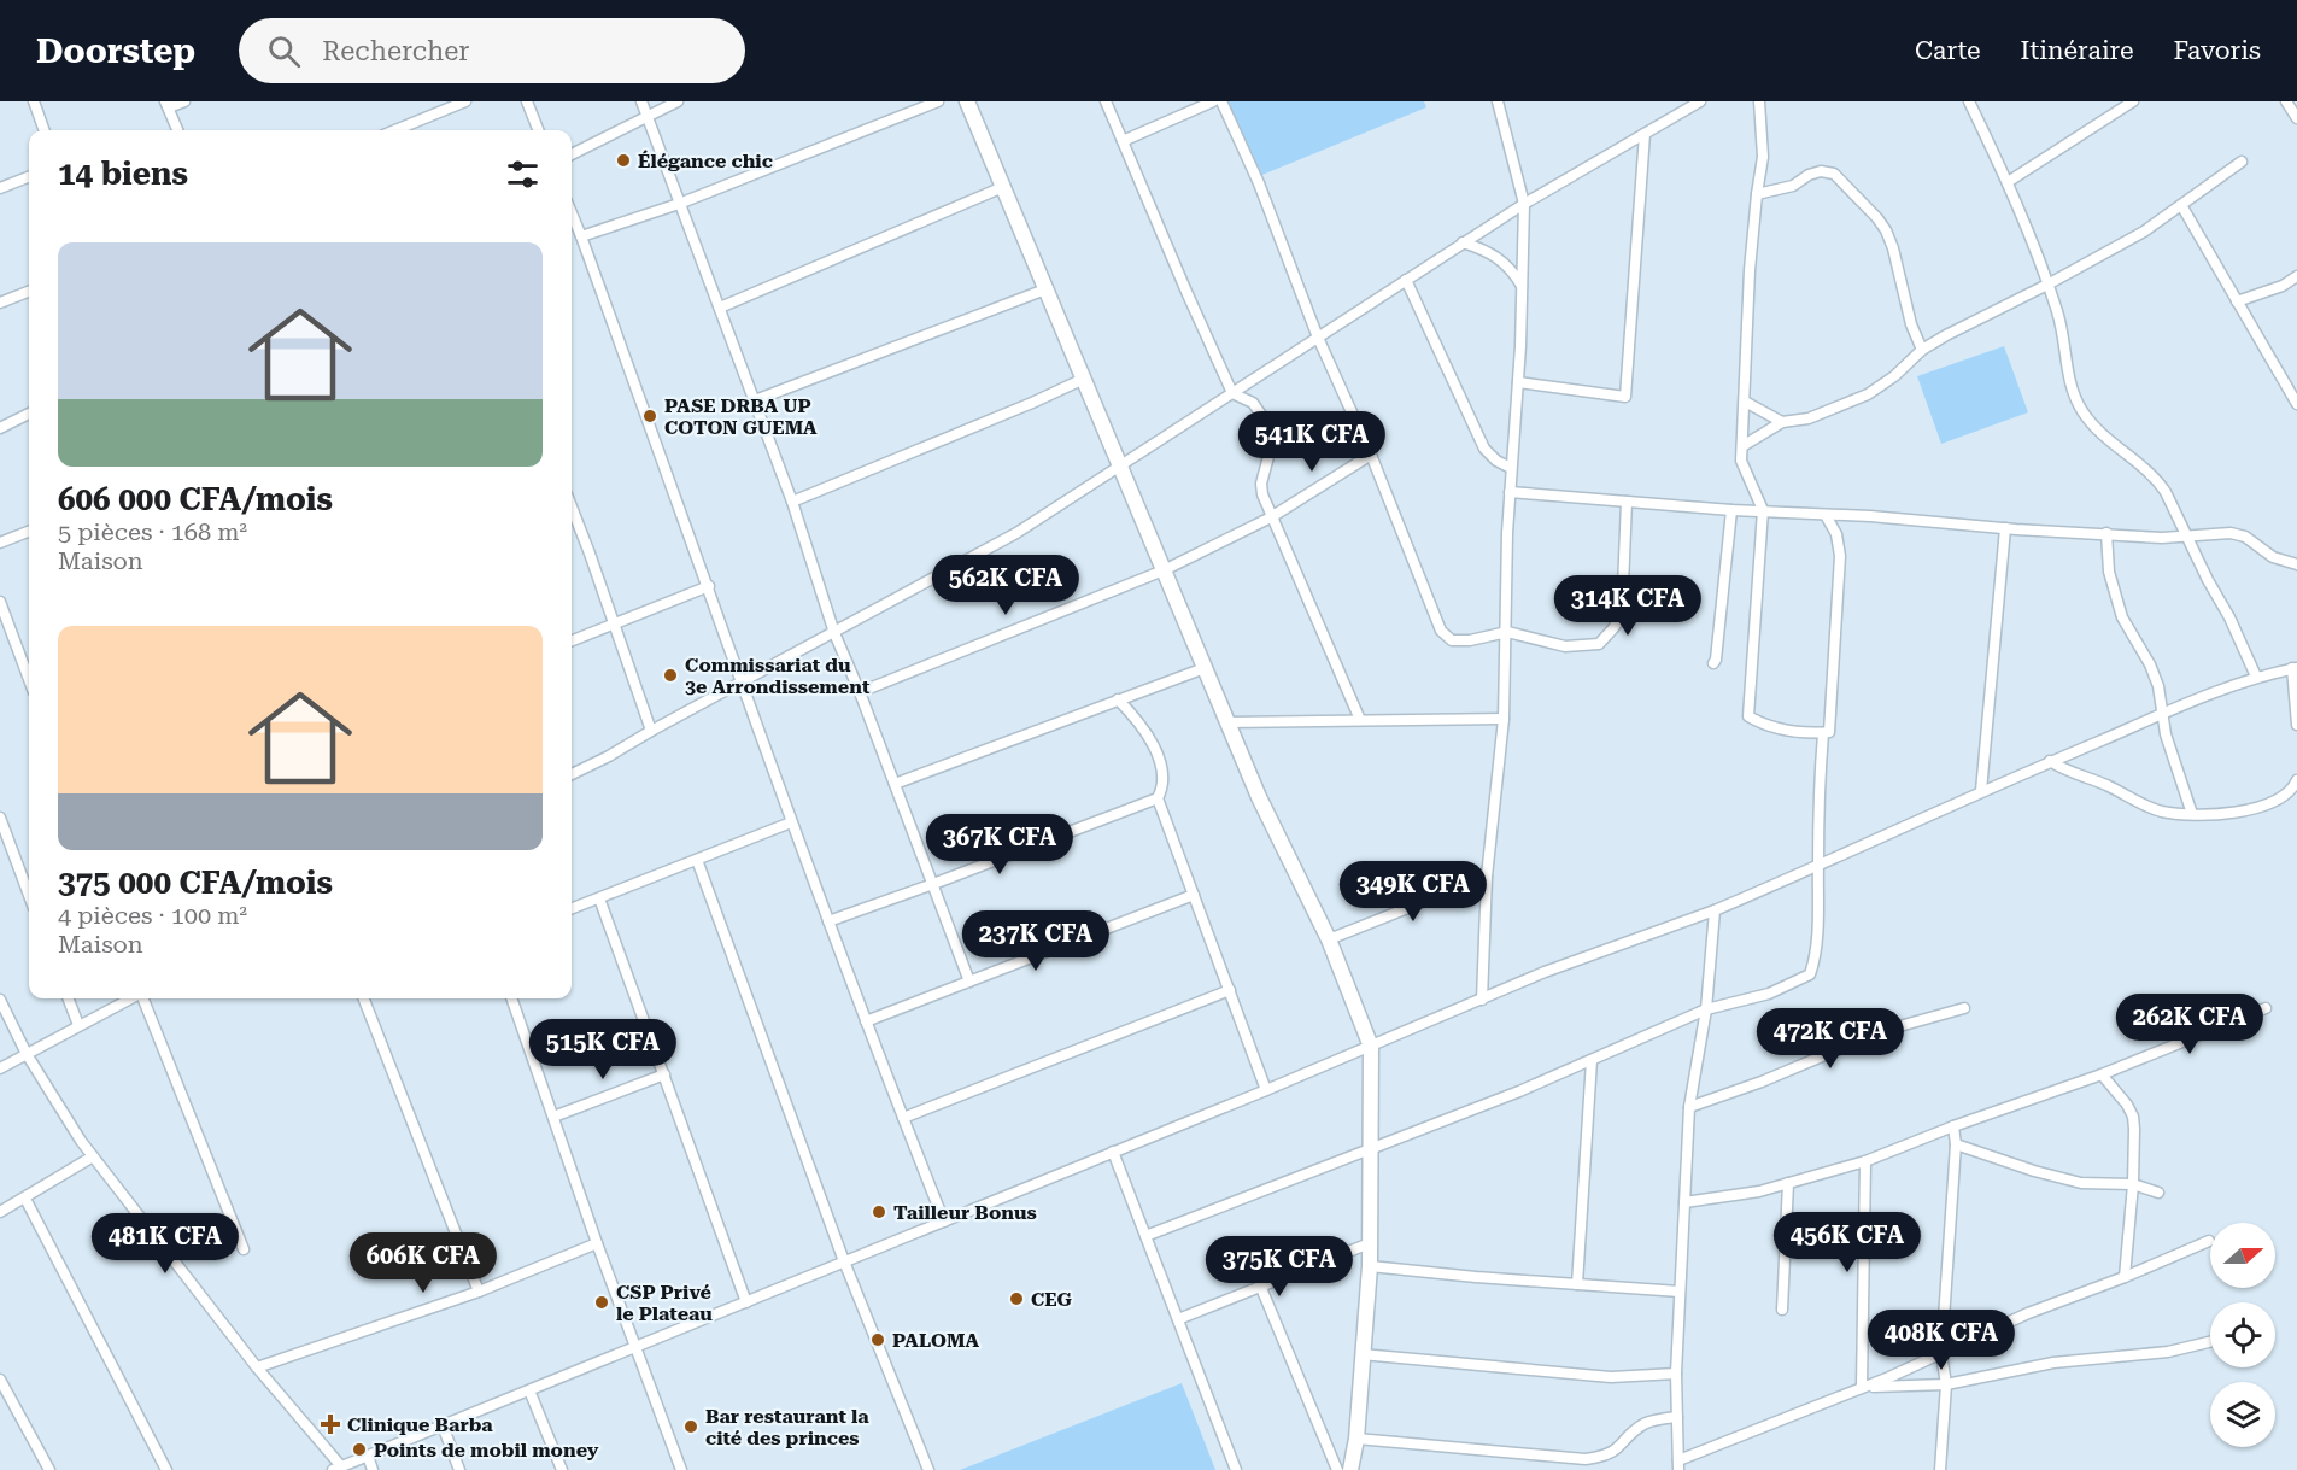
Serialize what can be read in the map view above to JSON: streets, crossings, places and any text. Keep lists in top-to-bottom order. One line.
{"places":{"other":["Élégance chic","PASE DRBA UP COTON GUEMA","Commissariat du 3e Arrondissement","Tailleur Bonus","CEG","CSP Privé le Plateau","PALOMA","Bar restaurant la cité des princes","Points de mobil money"],"health":["Clinique Barba"]},"north":"right","page":{"header":"Doorstep","search":"Rechercher","nav":["Carte","Itinéraire","Favoris"],"heading":"14 biens","list":[{"name":"606 000 CFA/mois","note":"5 pièces · 168 m² · Maison"},{"name":"375 000 CFA/mois","note":"4 pièces · 100 m² · Maison"}],"price":["541K CFA","562K CFA","314K CFA","367K CFA","349K CFA","237K CFA","262K CFA","472K CFA","515K CFA","456K CFA","481K CFA","606K CFA","375K CFA","408K CFA"]}}
